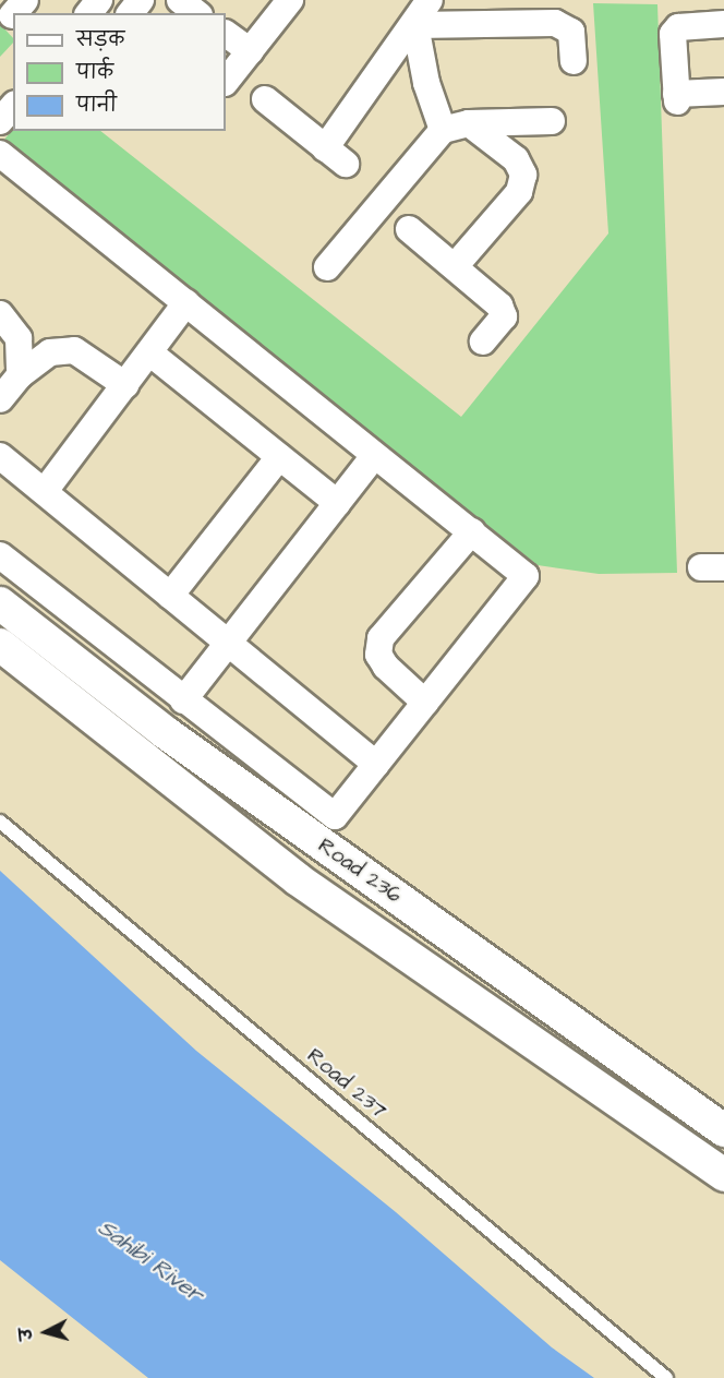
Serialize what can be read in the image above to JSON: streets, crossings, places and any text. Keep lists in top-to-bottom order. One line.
{"streets":{"street":["Road 236"],"lane":["Road 237"]},"water":["Sahibi River"],"legend":["सड़क","पार्क","पानी"],"north":"left"}
